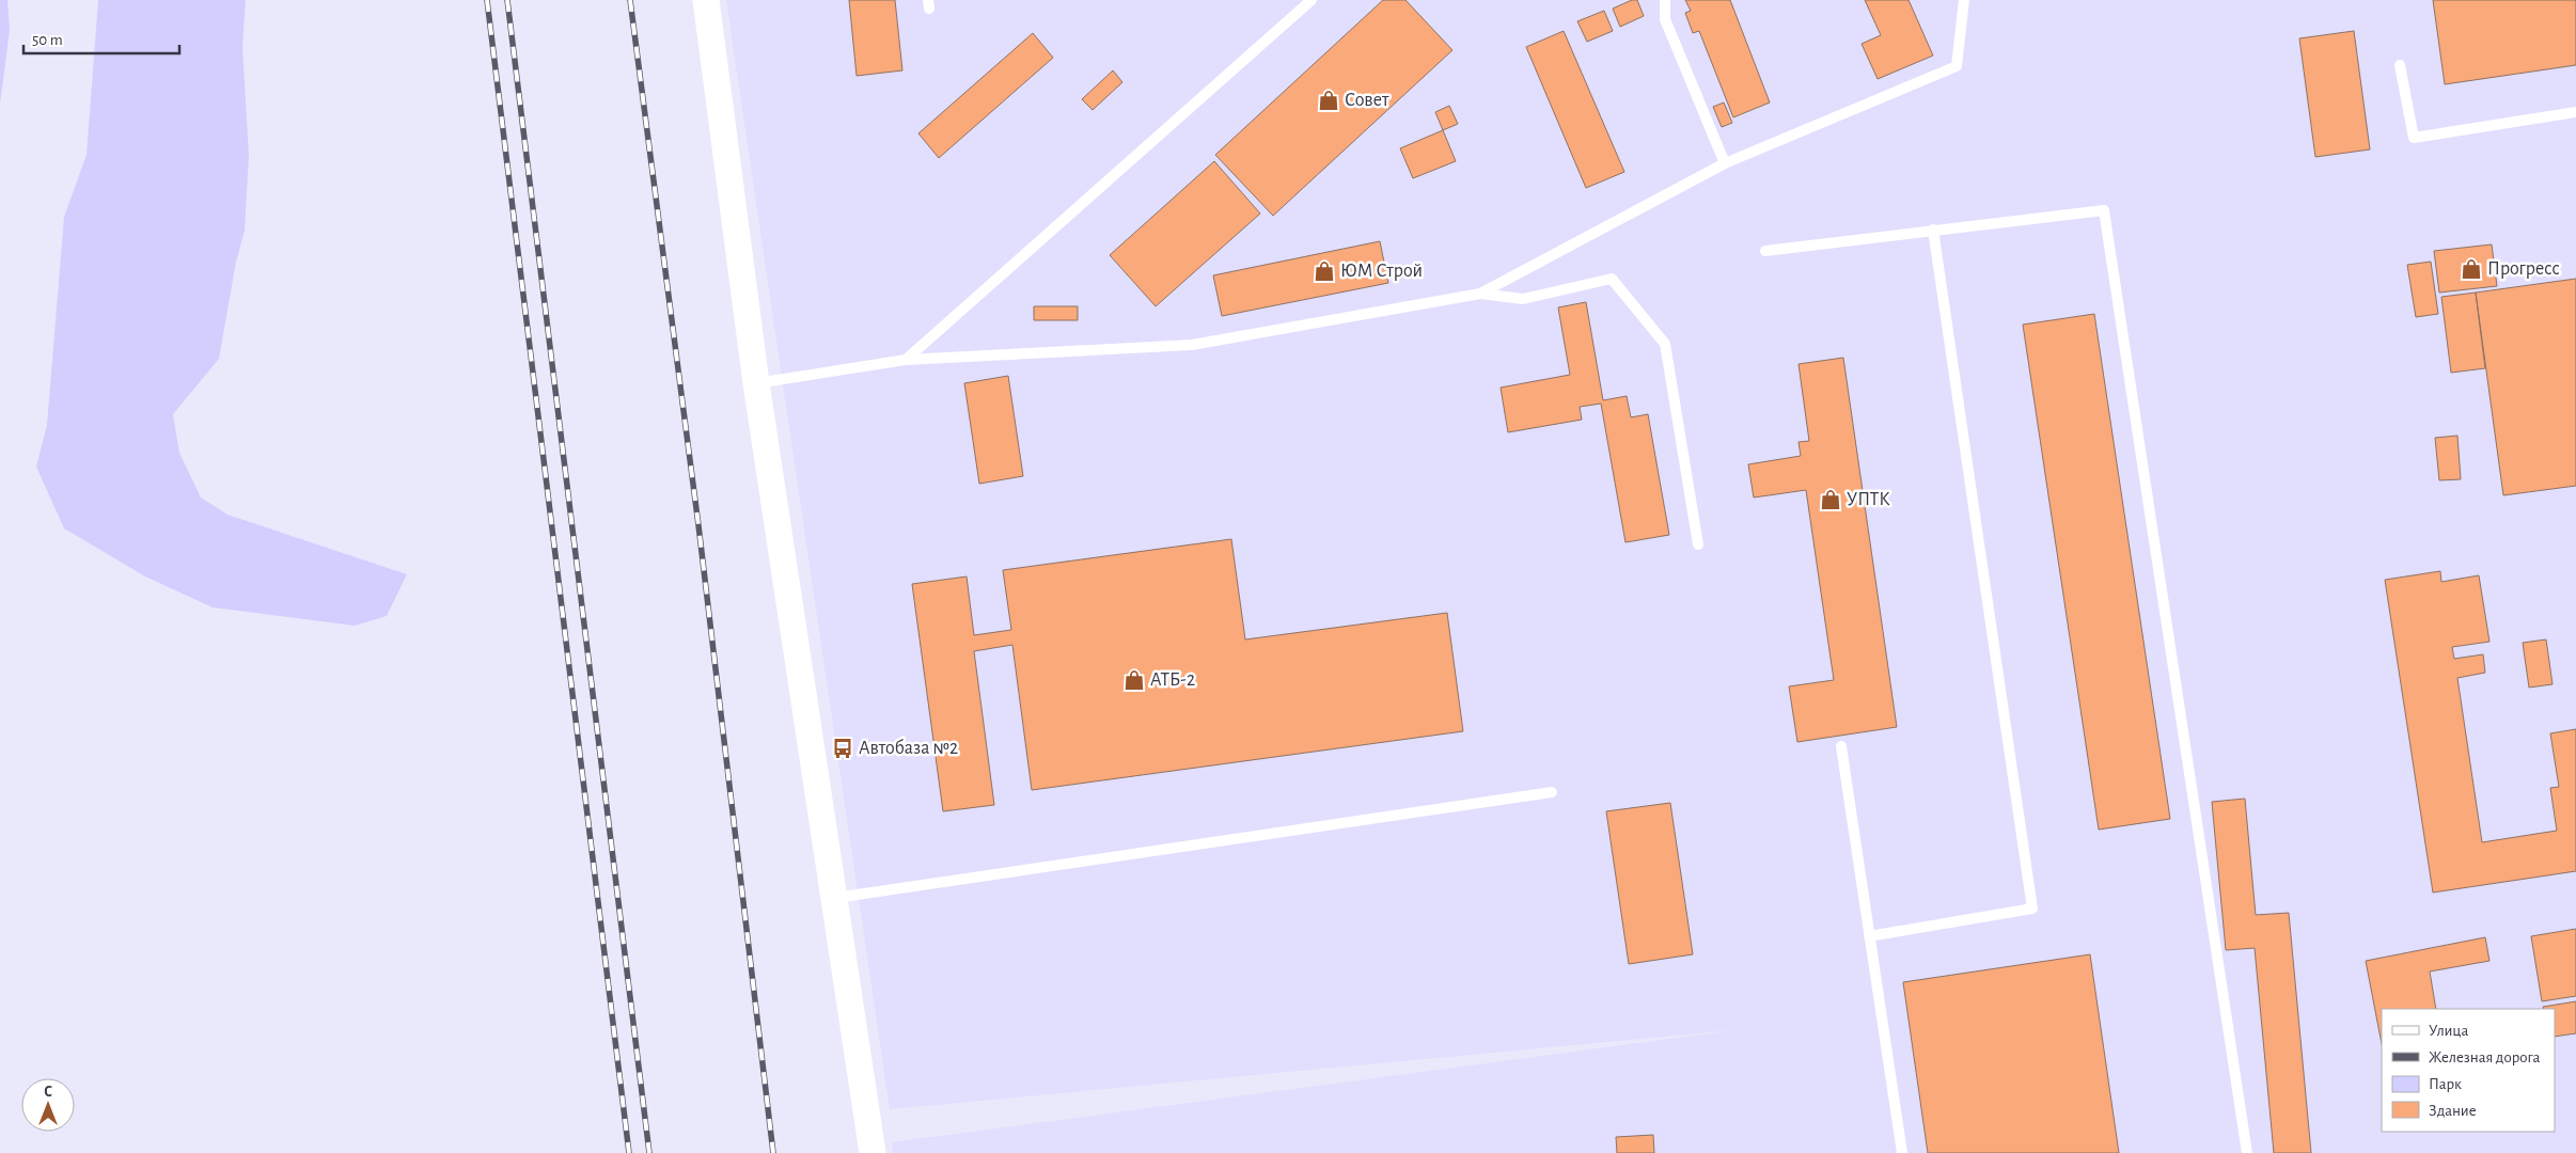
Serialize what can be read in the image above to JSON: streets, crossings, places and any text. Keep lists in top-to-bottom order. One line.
{"places":{"shop":["Совет","Прогресс","ЮМ Строй","УПТК","АТБ-2"],"bus stop":["Автобаза №2"]},"legend":["Улица","Железная дорога","Парк","Здание"],"scale_bar":"50 m","north":"top"}
